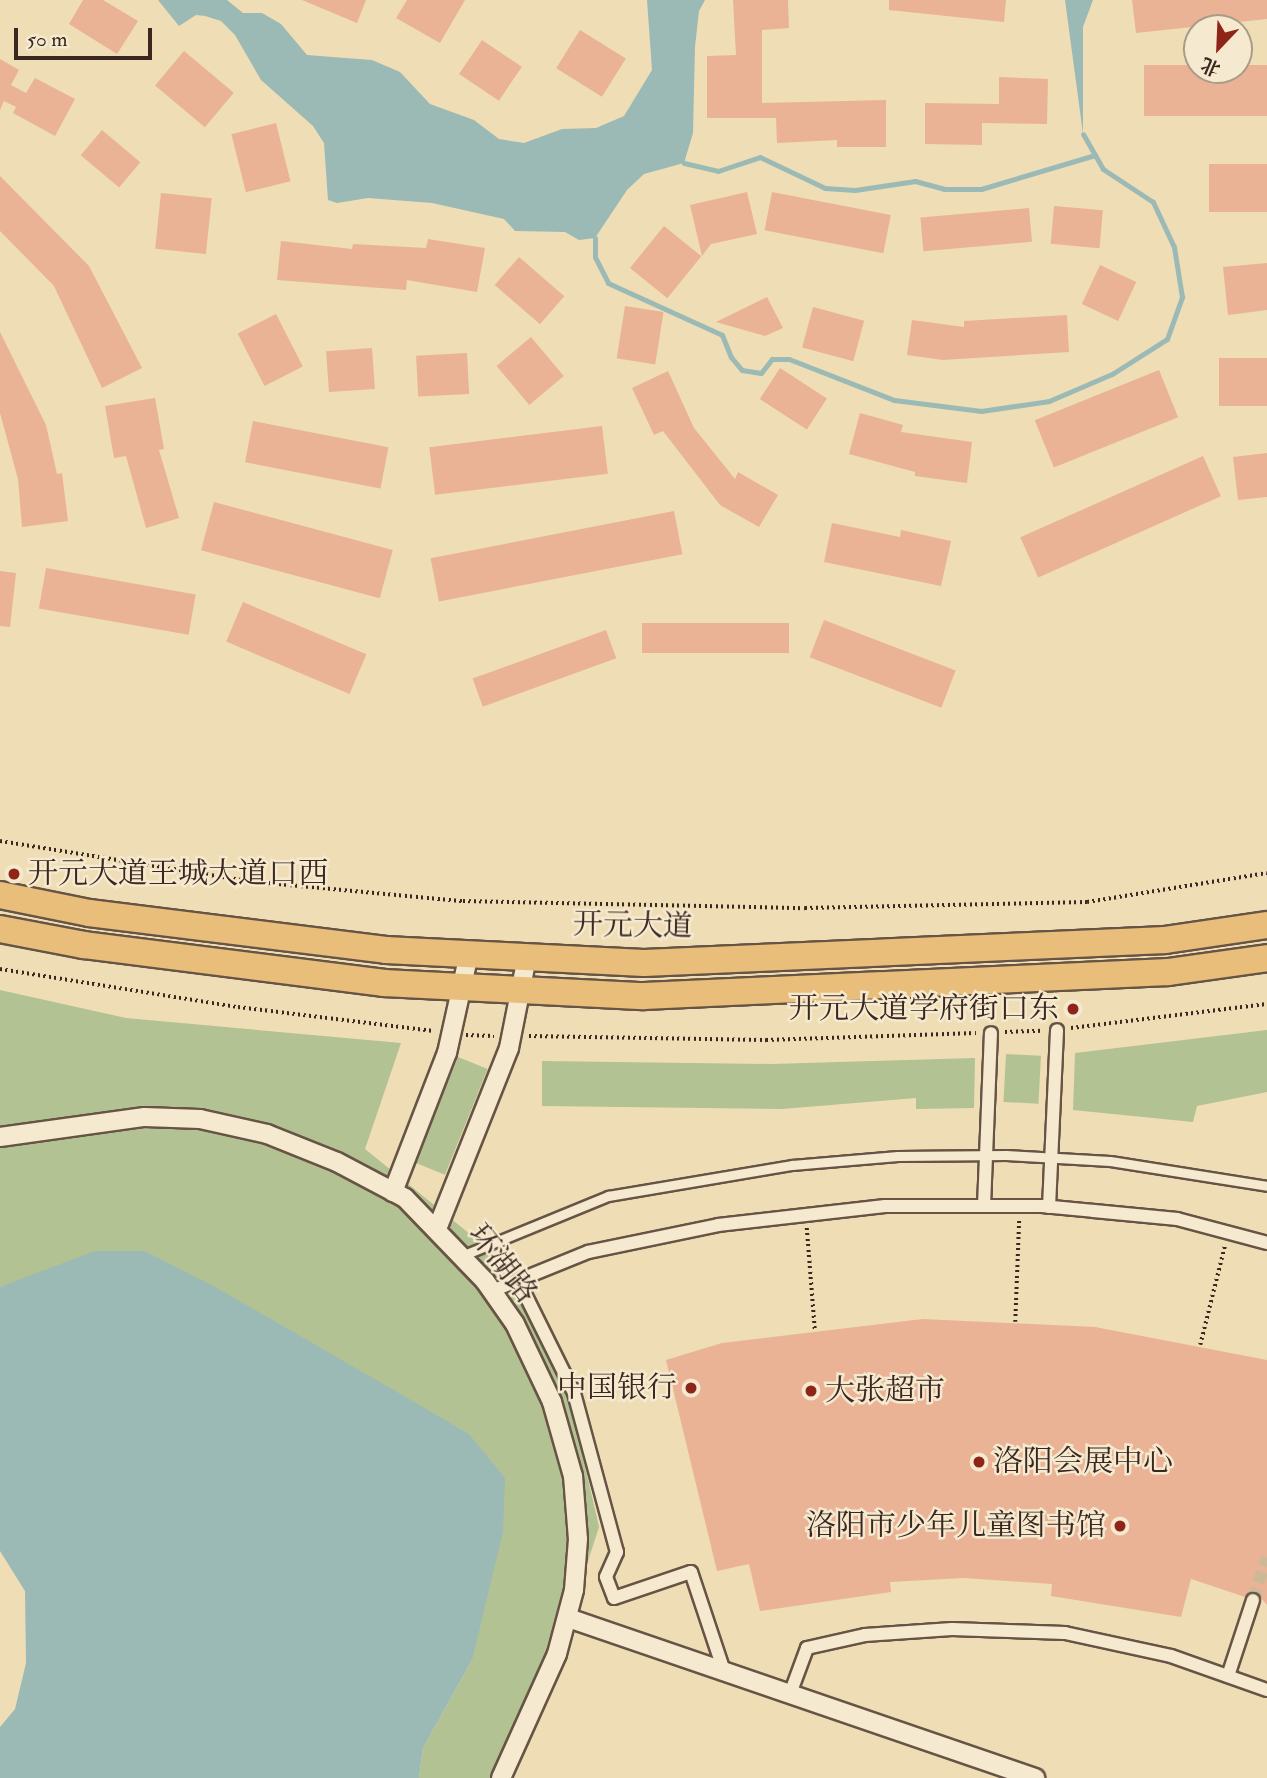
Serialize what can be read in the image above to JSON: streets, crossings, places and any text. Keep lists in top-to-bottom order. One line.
{"streets":{"main road":["开元大道"],"street":["环湖路"]},"places":["开元大道王城大道口西","开元大道学府街口东","中国银行","大张超市","洛阳会展中心","洛阳市少年儿童图书馆"],"scale_bar":"50 m","north":"bottom left"}
